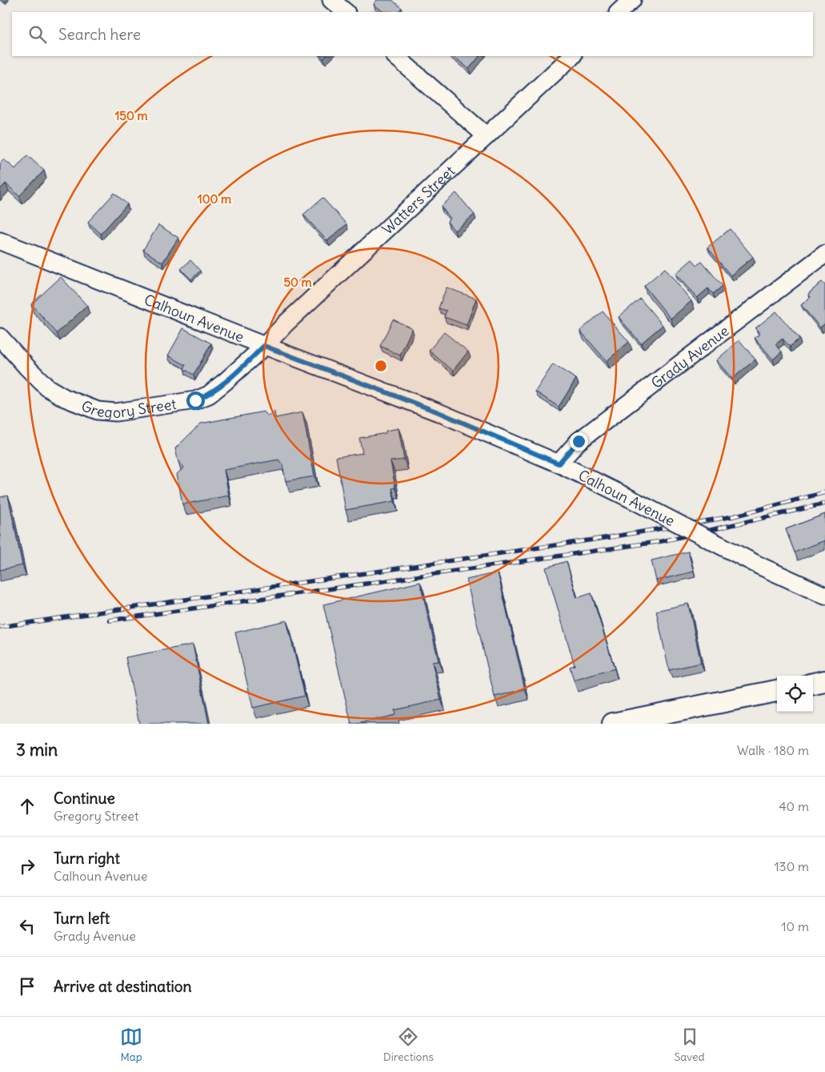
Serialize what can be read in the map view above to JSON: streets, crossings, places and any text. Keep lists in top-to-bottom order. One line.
{"streets":{"street":["Watters Street","Calhoun Avenue","Grady Avenue","Gregory Street"]},"crossings":[["Watters Street","Calhoun Avenue"],["Watters Street","Gregory Street"],["Calhoun Avenue","Grady Avenue"],["Calhoun Avenue","Gregory Street"]],"page":{"search":"Search here","heading":["3 min","Walk · 180 m"],"list":[["Continue","Gregory Street","40 m"],["Turn right","Calhoun Avenue","130 m"],["Turn left","Grady Avenue","10 m"],"Arrive at destination"],"nav":["Map","Directions","Saved"]},"rings":["150 m","100 m","50 m"]}
